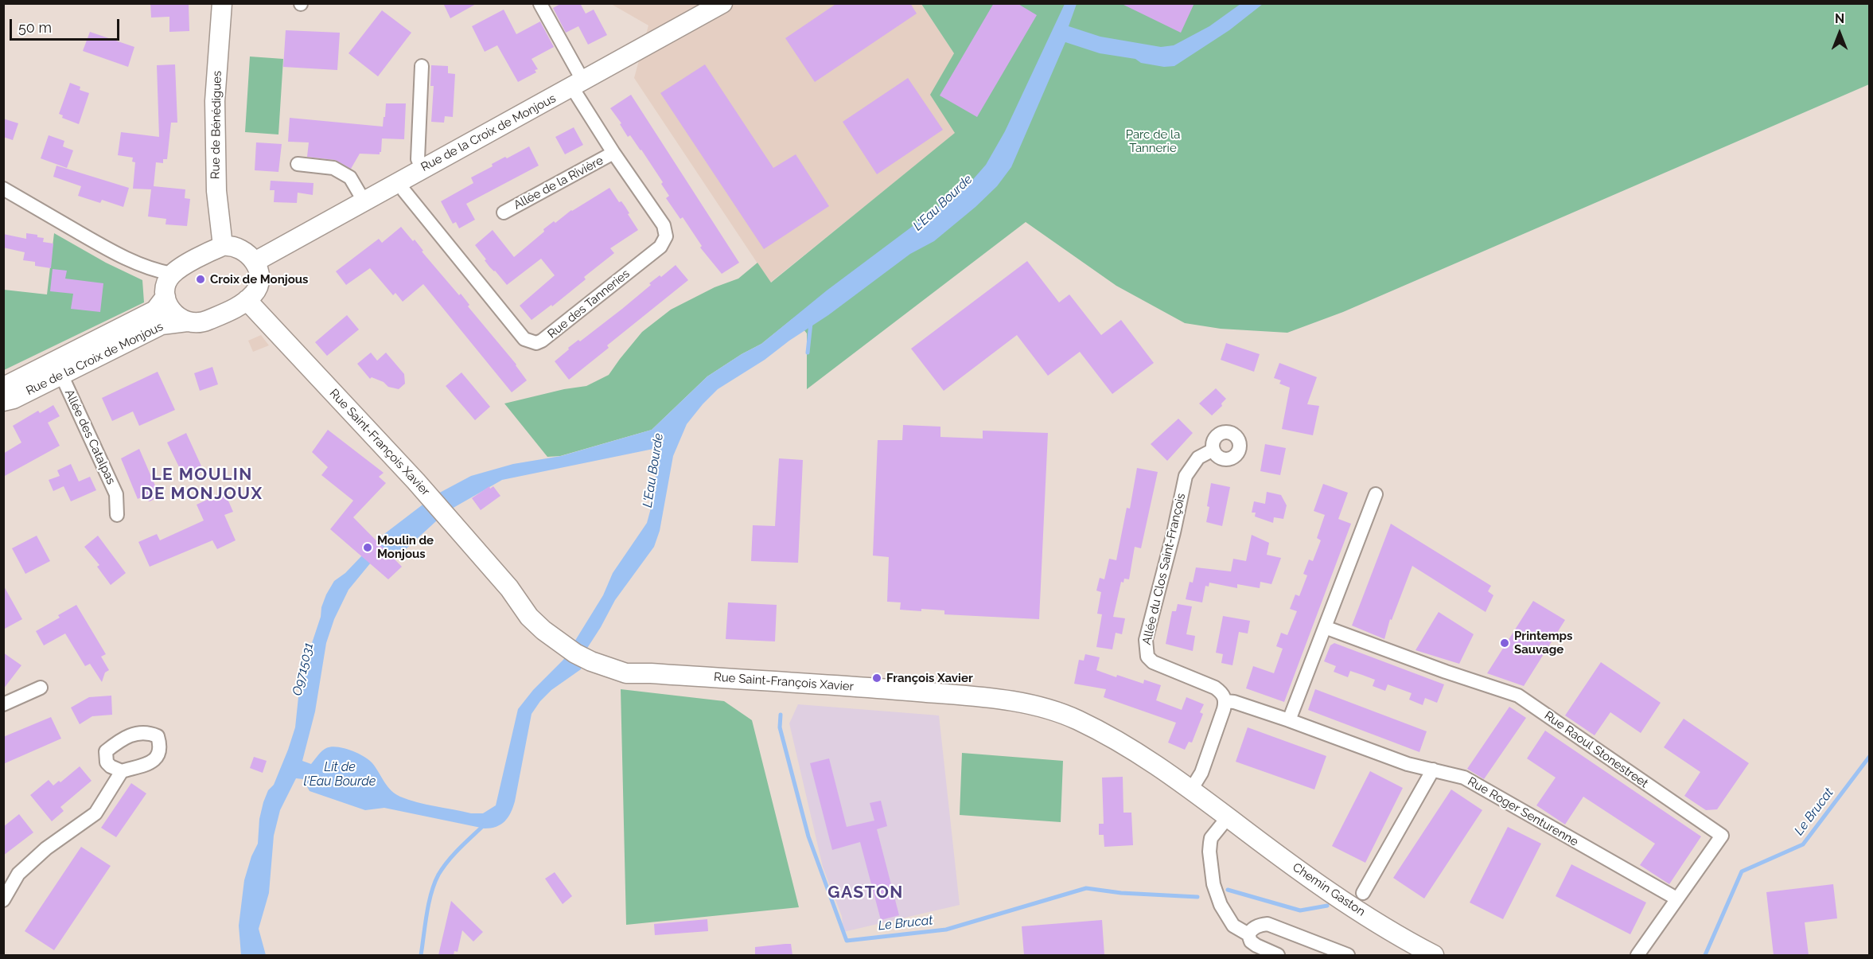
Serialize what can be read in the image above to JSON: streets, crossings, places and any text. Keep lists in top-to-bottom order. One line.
{"streets":{"street":["Rue de Bénédigues","Rue de la Croix de Monjous","Allée de la Rivière","Rue des Tanneries","Allée des Catalpas","Rue Saint-François Xavier","Allée du Clos Saint-François","Rue Raoul Stonestreet","Rue Roger Senturenne","Chemin Gaston"]},"crossings":[["Rue de Bénédigues","Rue de la Croix de Monjous"],["Rue de Bénédigues","Rue Saint-François Xavier"],["Rue de la Croix de Monjous","Rue des Tanneries"],["Rue de la Croix de Monjous","Allée des Catalpas"],["Rue de la Croix de Monjous","Rue Saint-François Xavier"],["Allée de la Rivière","Rue des Tanneries"],["Rue Saint-François Xavier","Chemin Gaston"],["Allée du Clos Saint-François","Rue Roger Senturenne"],["Rue Raoul Stonestreet","Rue Roger Senturenne"]],"districts":["LE MOULIN DE MONJOUX","GASTON"],"water":["L'Eau Bourde","O9715031","Lit de l'Eau Bourde","Le Brucat"],"parks":["Parc de la Tannerie"],"places":["Croix de Monjous","Moulin de Monjous","Printemps Sauvage","François Xavier"],"scale_bar":"50 m","north":"top"}
